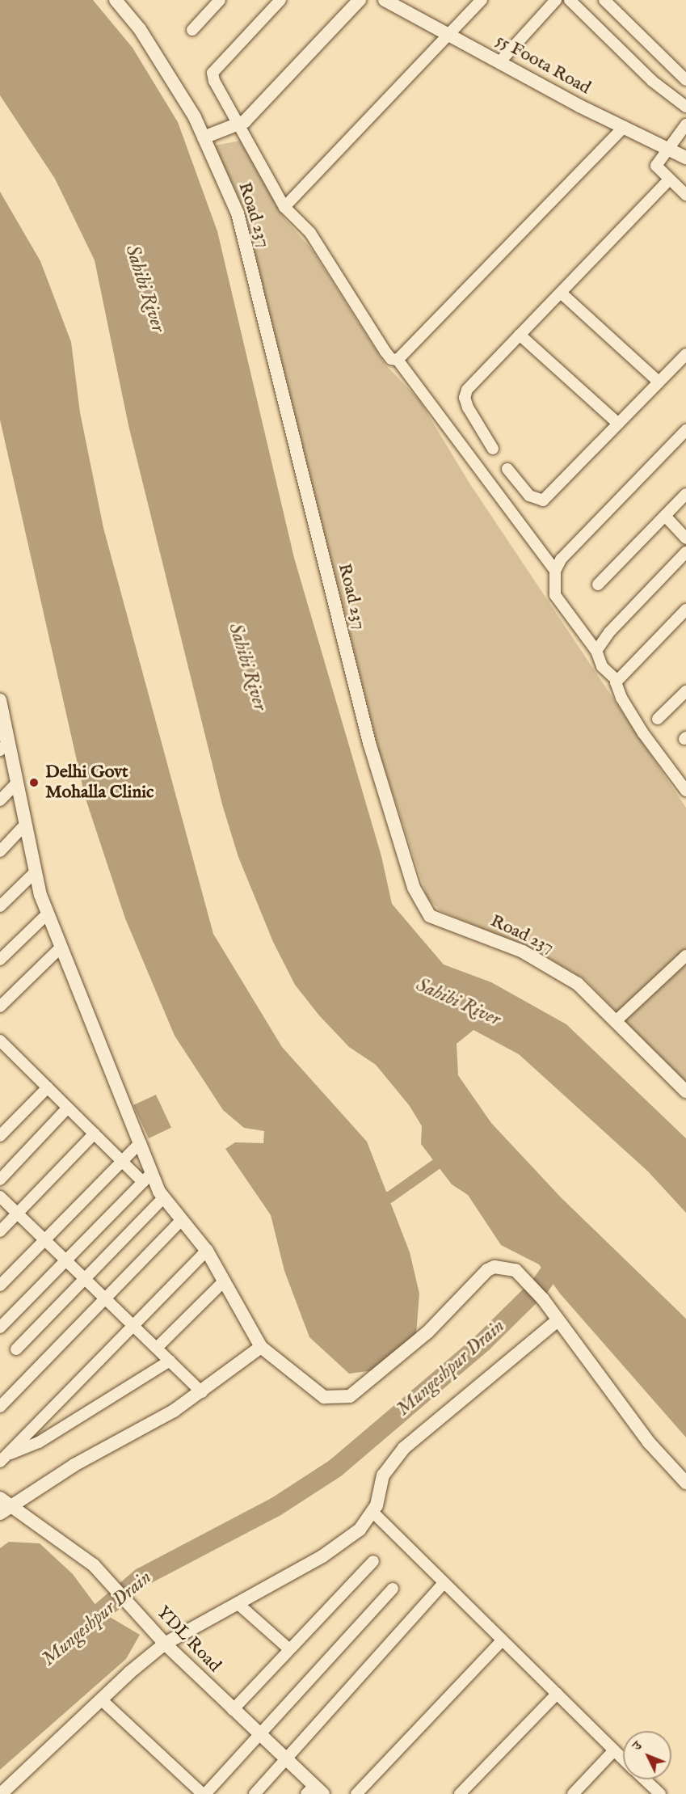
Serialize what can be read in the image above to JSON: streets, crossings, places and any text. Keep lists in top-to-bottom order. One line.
{"streets":{"street":["55 Foota Road","Road 237","YDL Road"]},"water":["Sahibi River","Mungeshpur Drain"],"places":["Delhi Govt Mohalla Clinic"],"north":"top left"}
